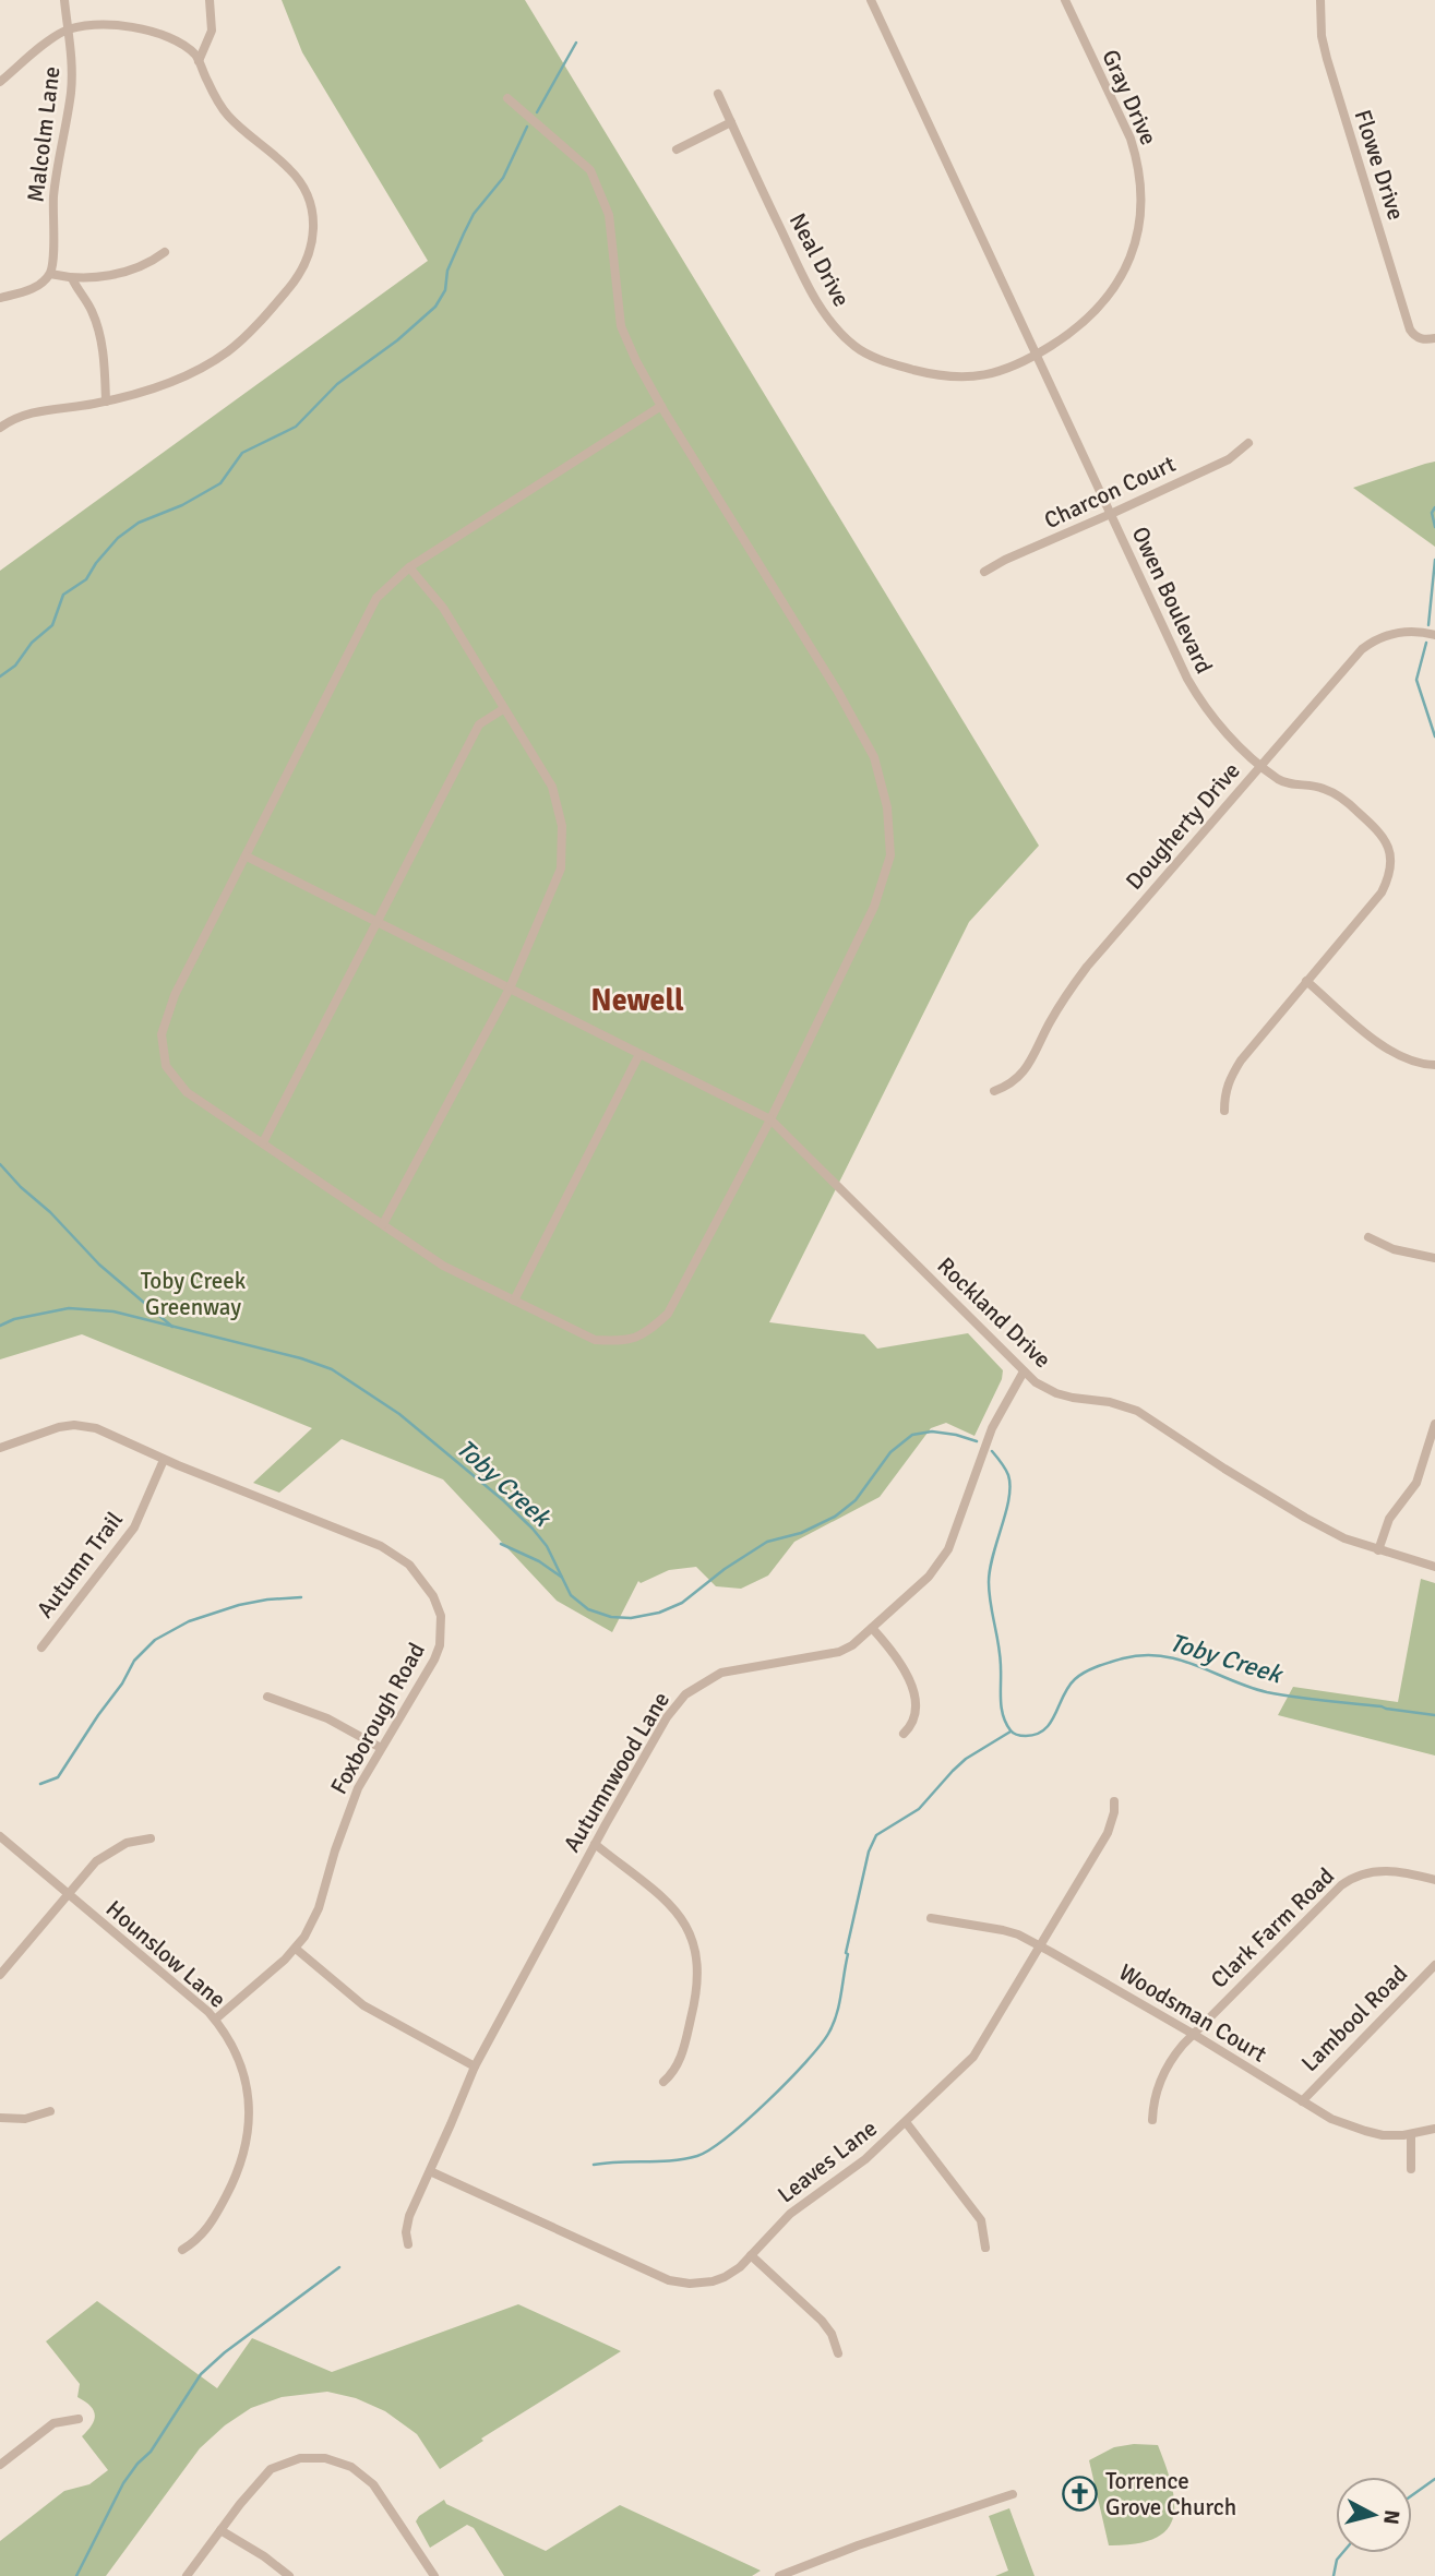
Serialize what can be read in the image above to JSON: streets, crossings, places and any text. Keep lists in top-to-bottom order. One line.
{"streets":{"street":["Gray Drive","Malcolm Lane","Flowe Drive","Neal Drive","Charcon Court","Owen Boulevard","Dougherty Drive","Rockland Drive","Autumn Trail","Foxborough Road","Autumnwood Lane","Clark Farm Road","Hounslow Lane","Woodsman Court","Lambool Road","Leaves Lane"]},"crossings":[["Gray Drive","Neal Drive"],["Gray Drive","Owen Boulevard"],["Neal Drive","Owen Boulevard"],["Charcon Court","Owen Boulevard"],["Owen Boulevard","Dougherty Drive"],["Rockland Drive","Autumnwood Lane"],["Autumn Trail","Foxborough Road"],["Foxborough Road","Hounslow Lane"],["Autumnwood Lane","Leaves Lane"],["Clark Farm Road","Woodsman Court"],["Woodsman Court","Lambool Road"],["Woodsman Court","Leaves Lane"]],"districts":["Newell"],"water":["Toby Creek"],"parks":["Toby Creek Greenway"],"places":{"church":["Torrence Grove Church"]},"north":"right"}
